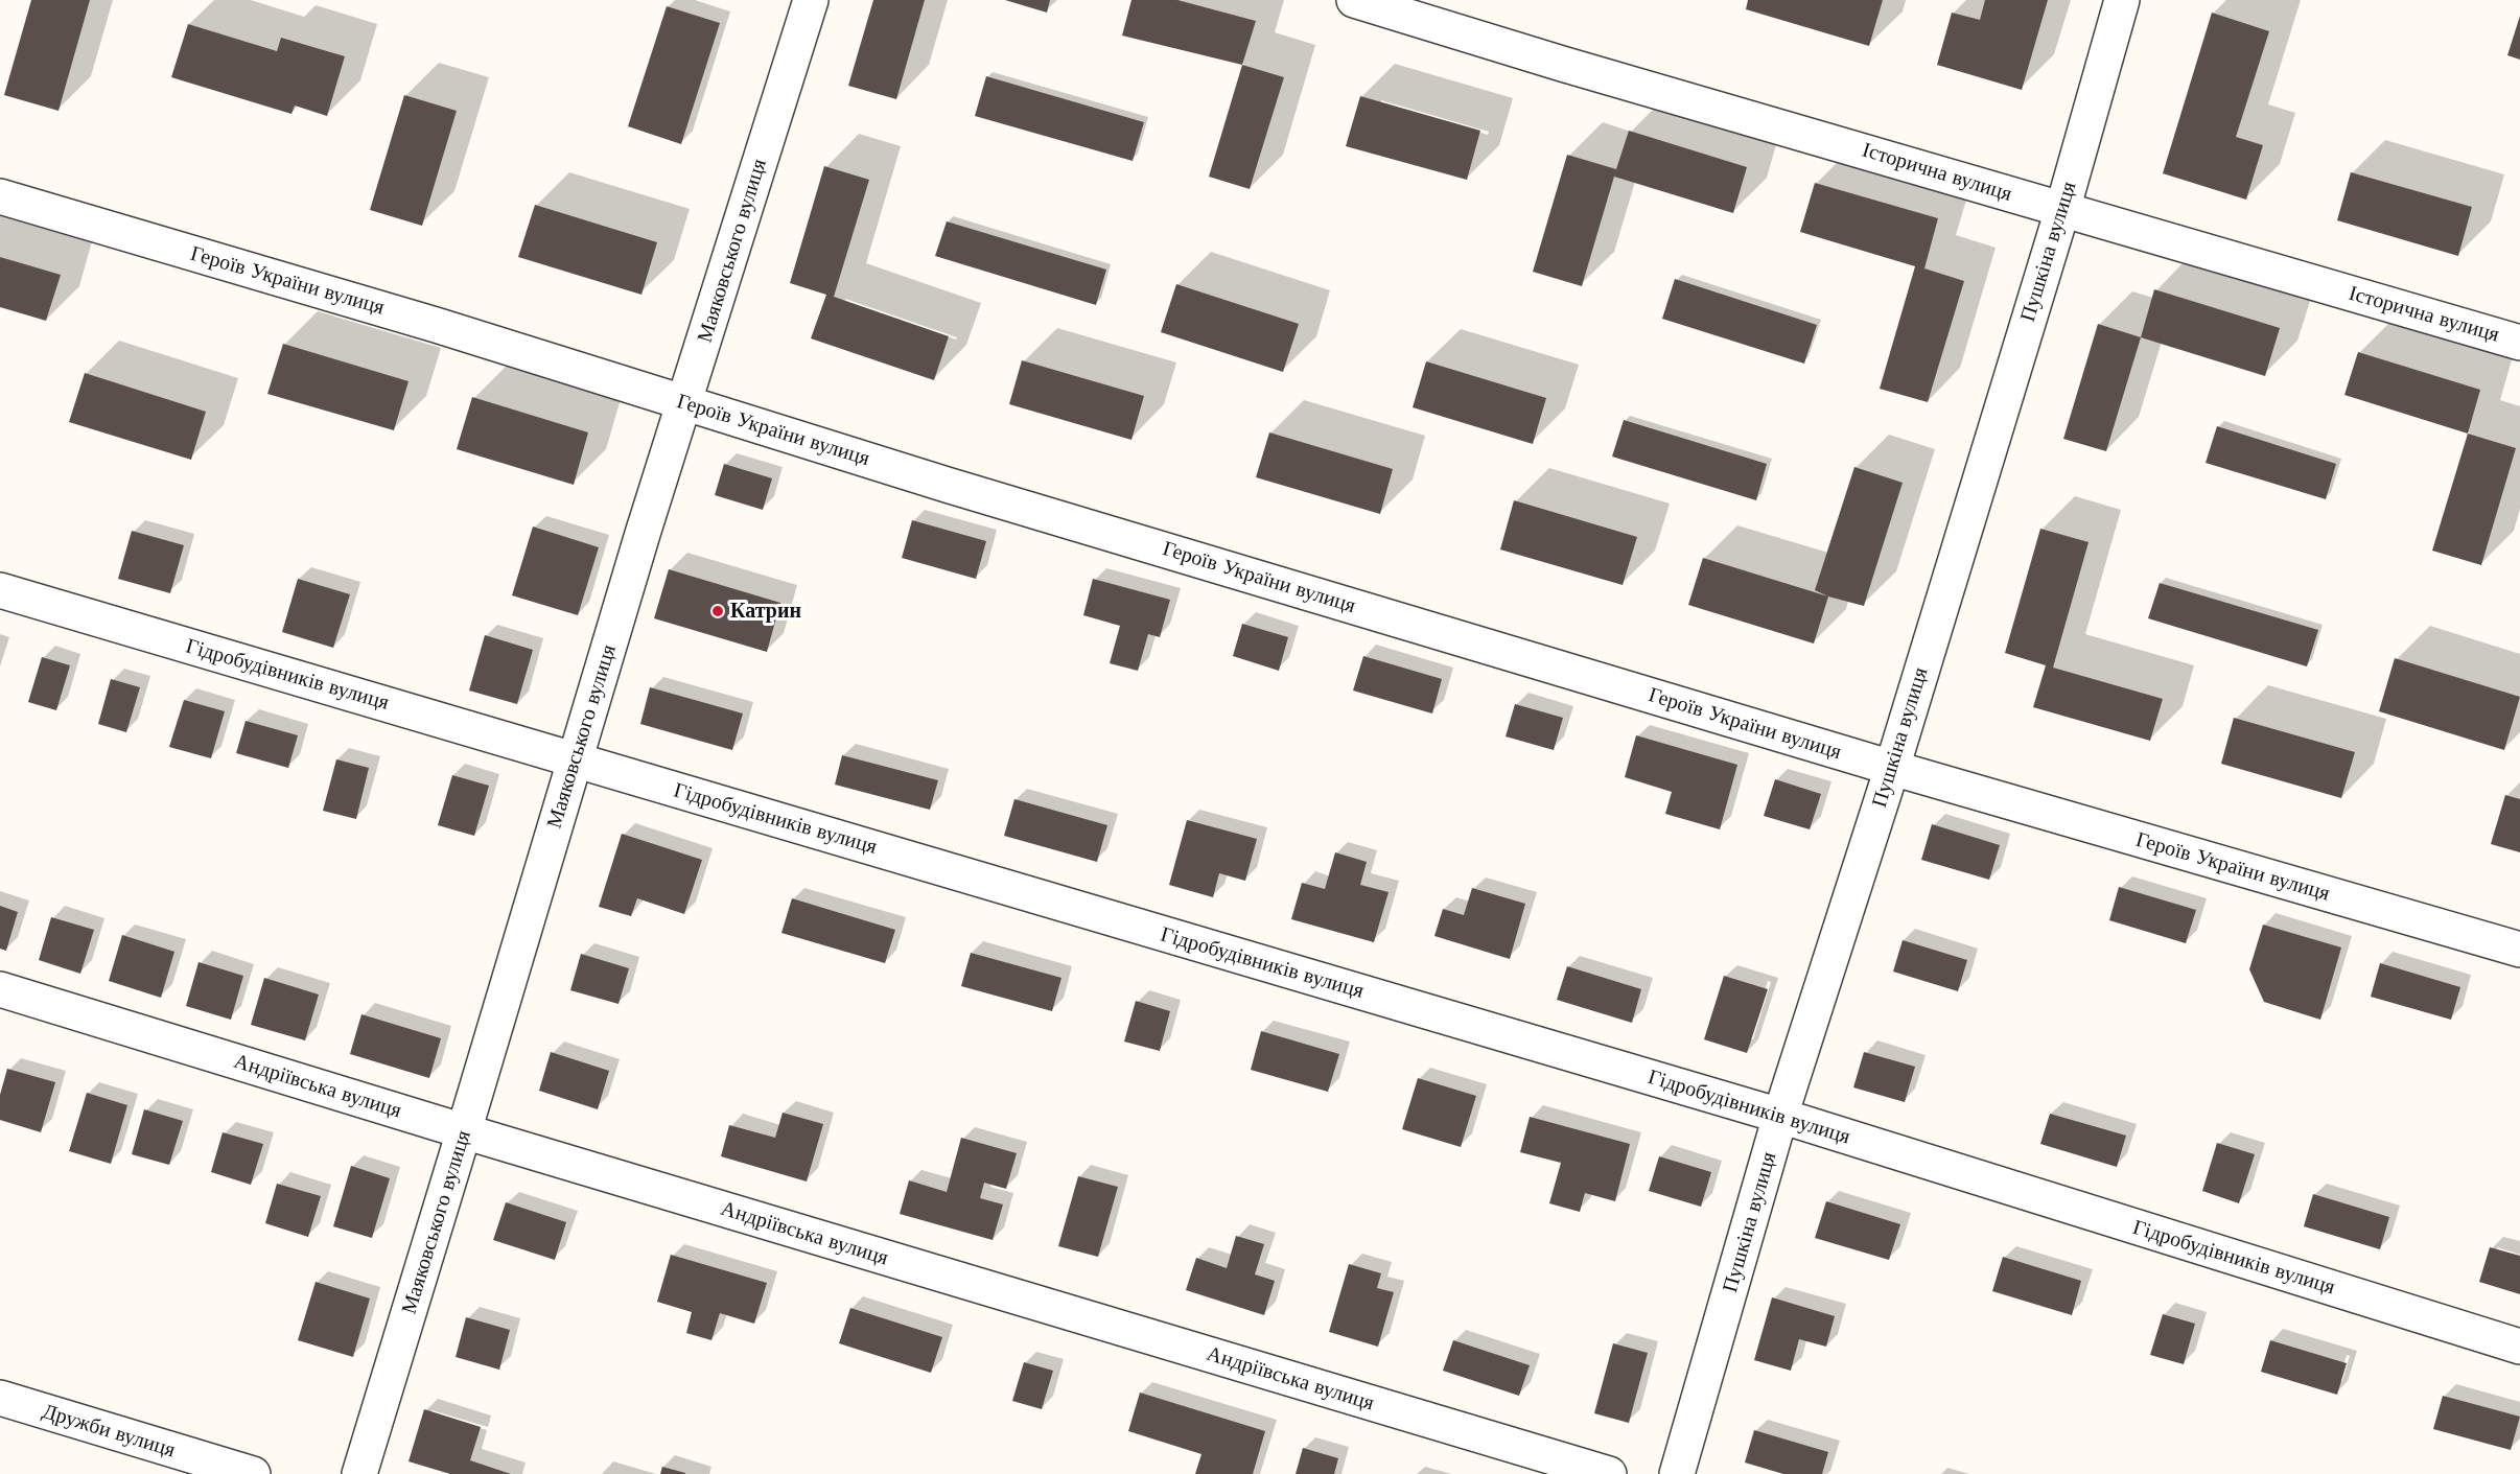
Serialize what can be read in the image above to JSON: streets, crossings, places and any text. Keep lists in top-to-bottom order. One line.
{"streets":{"street":["Історична вулиця","Маяковського вулиця","Пушкіна вулиця","Героїв України вулиця","Гідробудівників вулиця","Андріївська вулиця","Дружби вулиця"]},"crossings":[["Історична вулиця","Пушкіна вулиця"],["Маяковського вулиця","Героїв України вулиця"],["Маяковського вулиця","Гідробудівників вулиця"],["Маяковського вулиця","Андріївська вулиця"],["Пушкіна вулиця","Героїв України вулиця"],["Пушкіна вулиця","Гідробудівників вулиця"]],"places":["Катрин"]}
